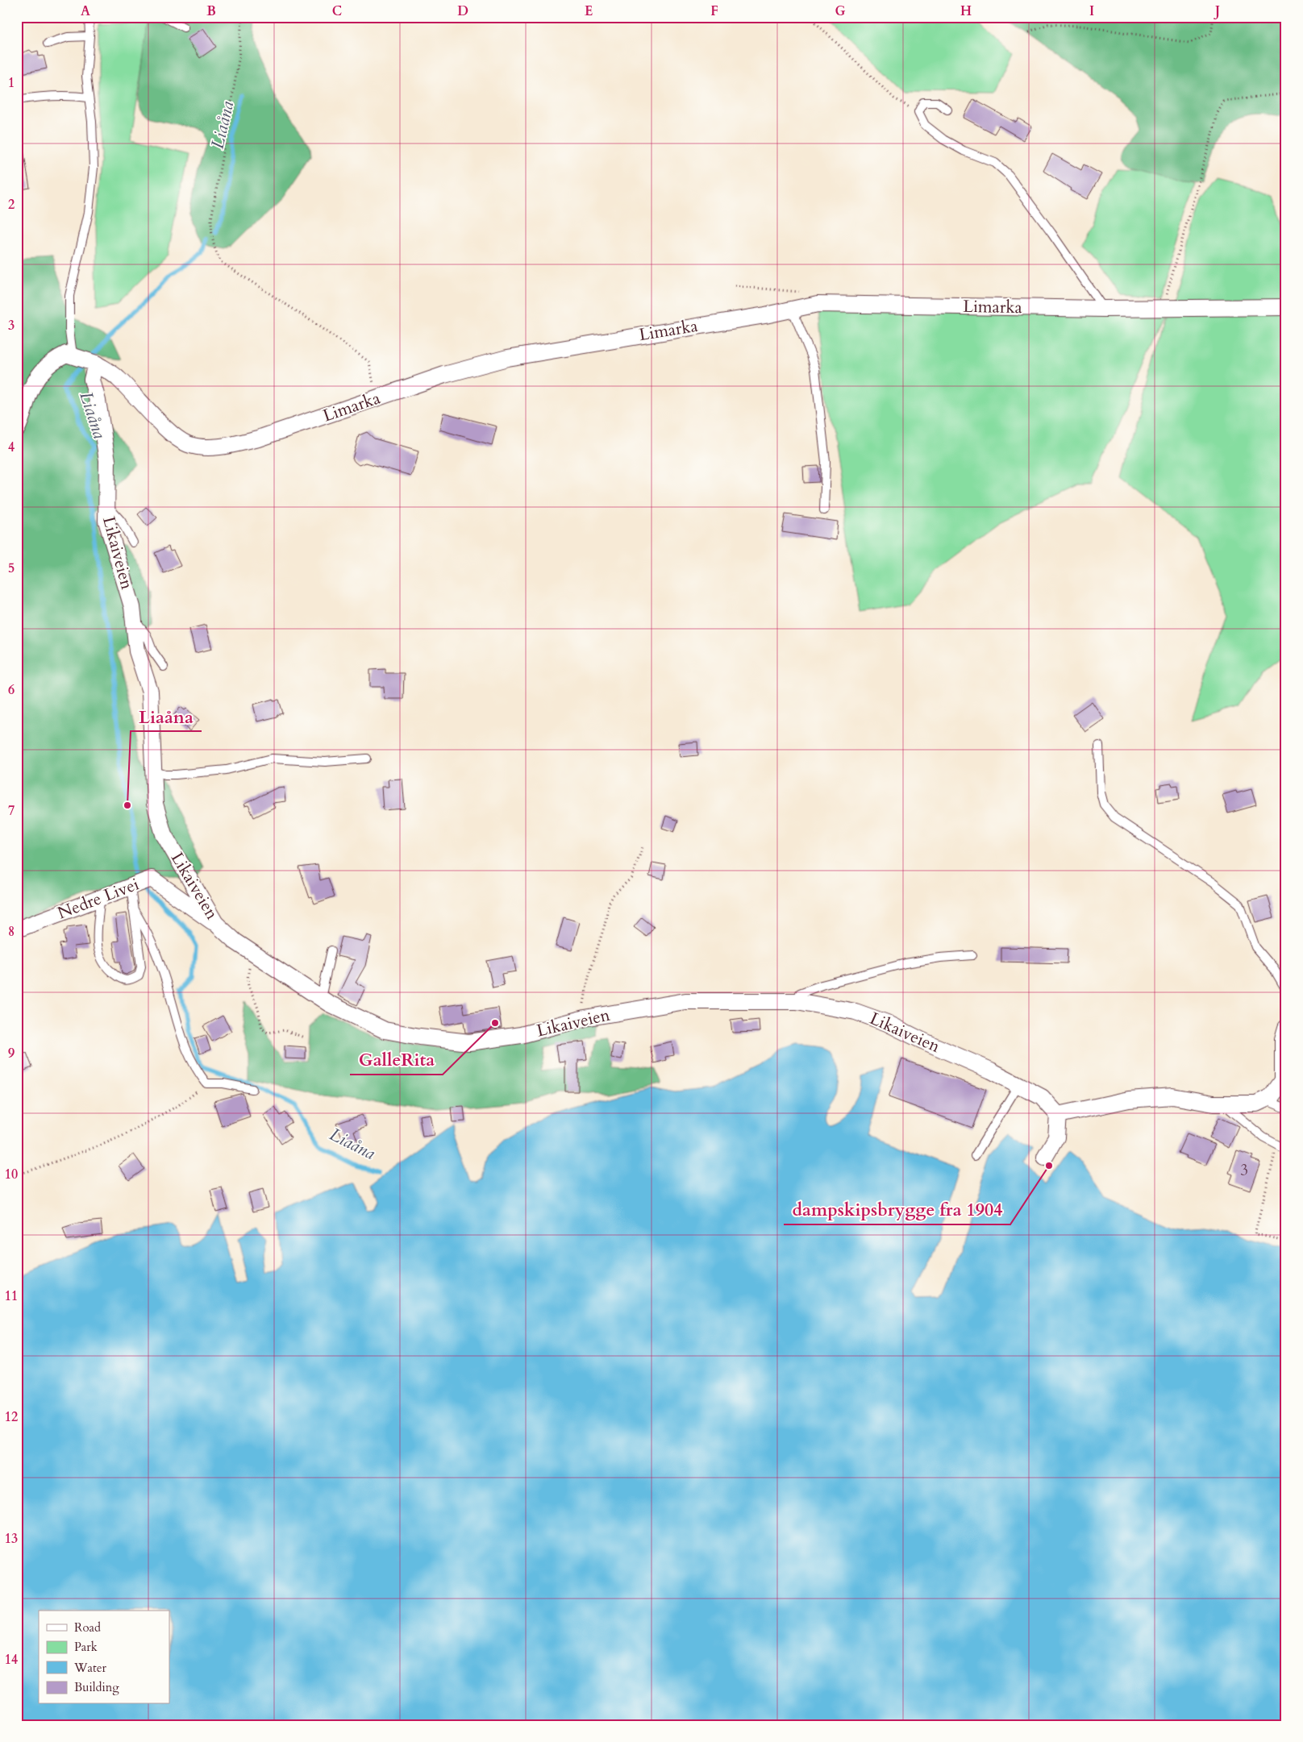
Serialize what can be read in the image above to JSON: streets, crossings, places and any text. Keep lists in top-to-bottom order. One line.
{"streets":{"street":["Limarka","Likaiveien","Nedre Livei"]},"crossings":[["Limarka","Likaiveien"],["Likaiveien","Nedre Livei"]],"water":["Liaåna"],"places":["Liaåna","GalleRita","dampskipsbrygge fra 1904"],"house_numbers":["3"],"legend":["Road","Park","Water","Building"],"grid":{"columns":["A","B","C","D","E","F","G","H","I","J"],"rows":["1","2","3","4","5","6","7","8","9","10","11","12","13","14"]}}
